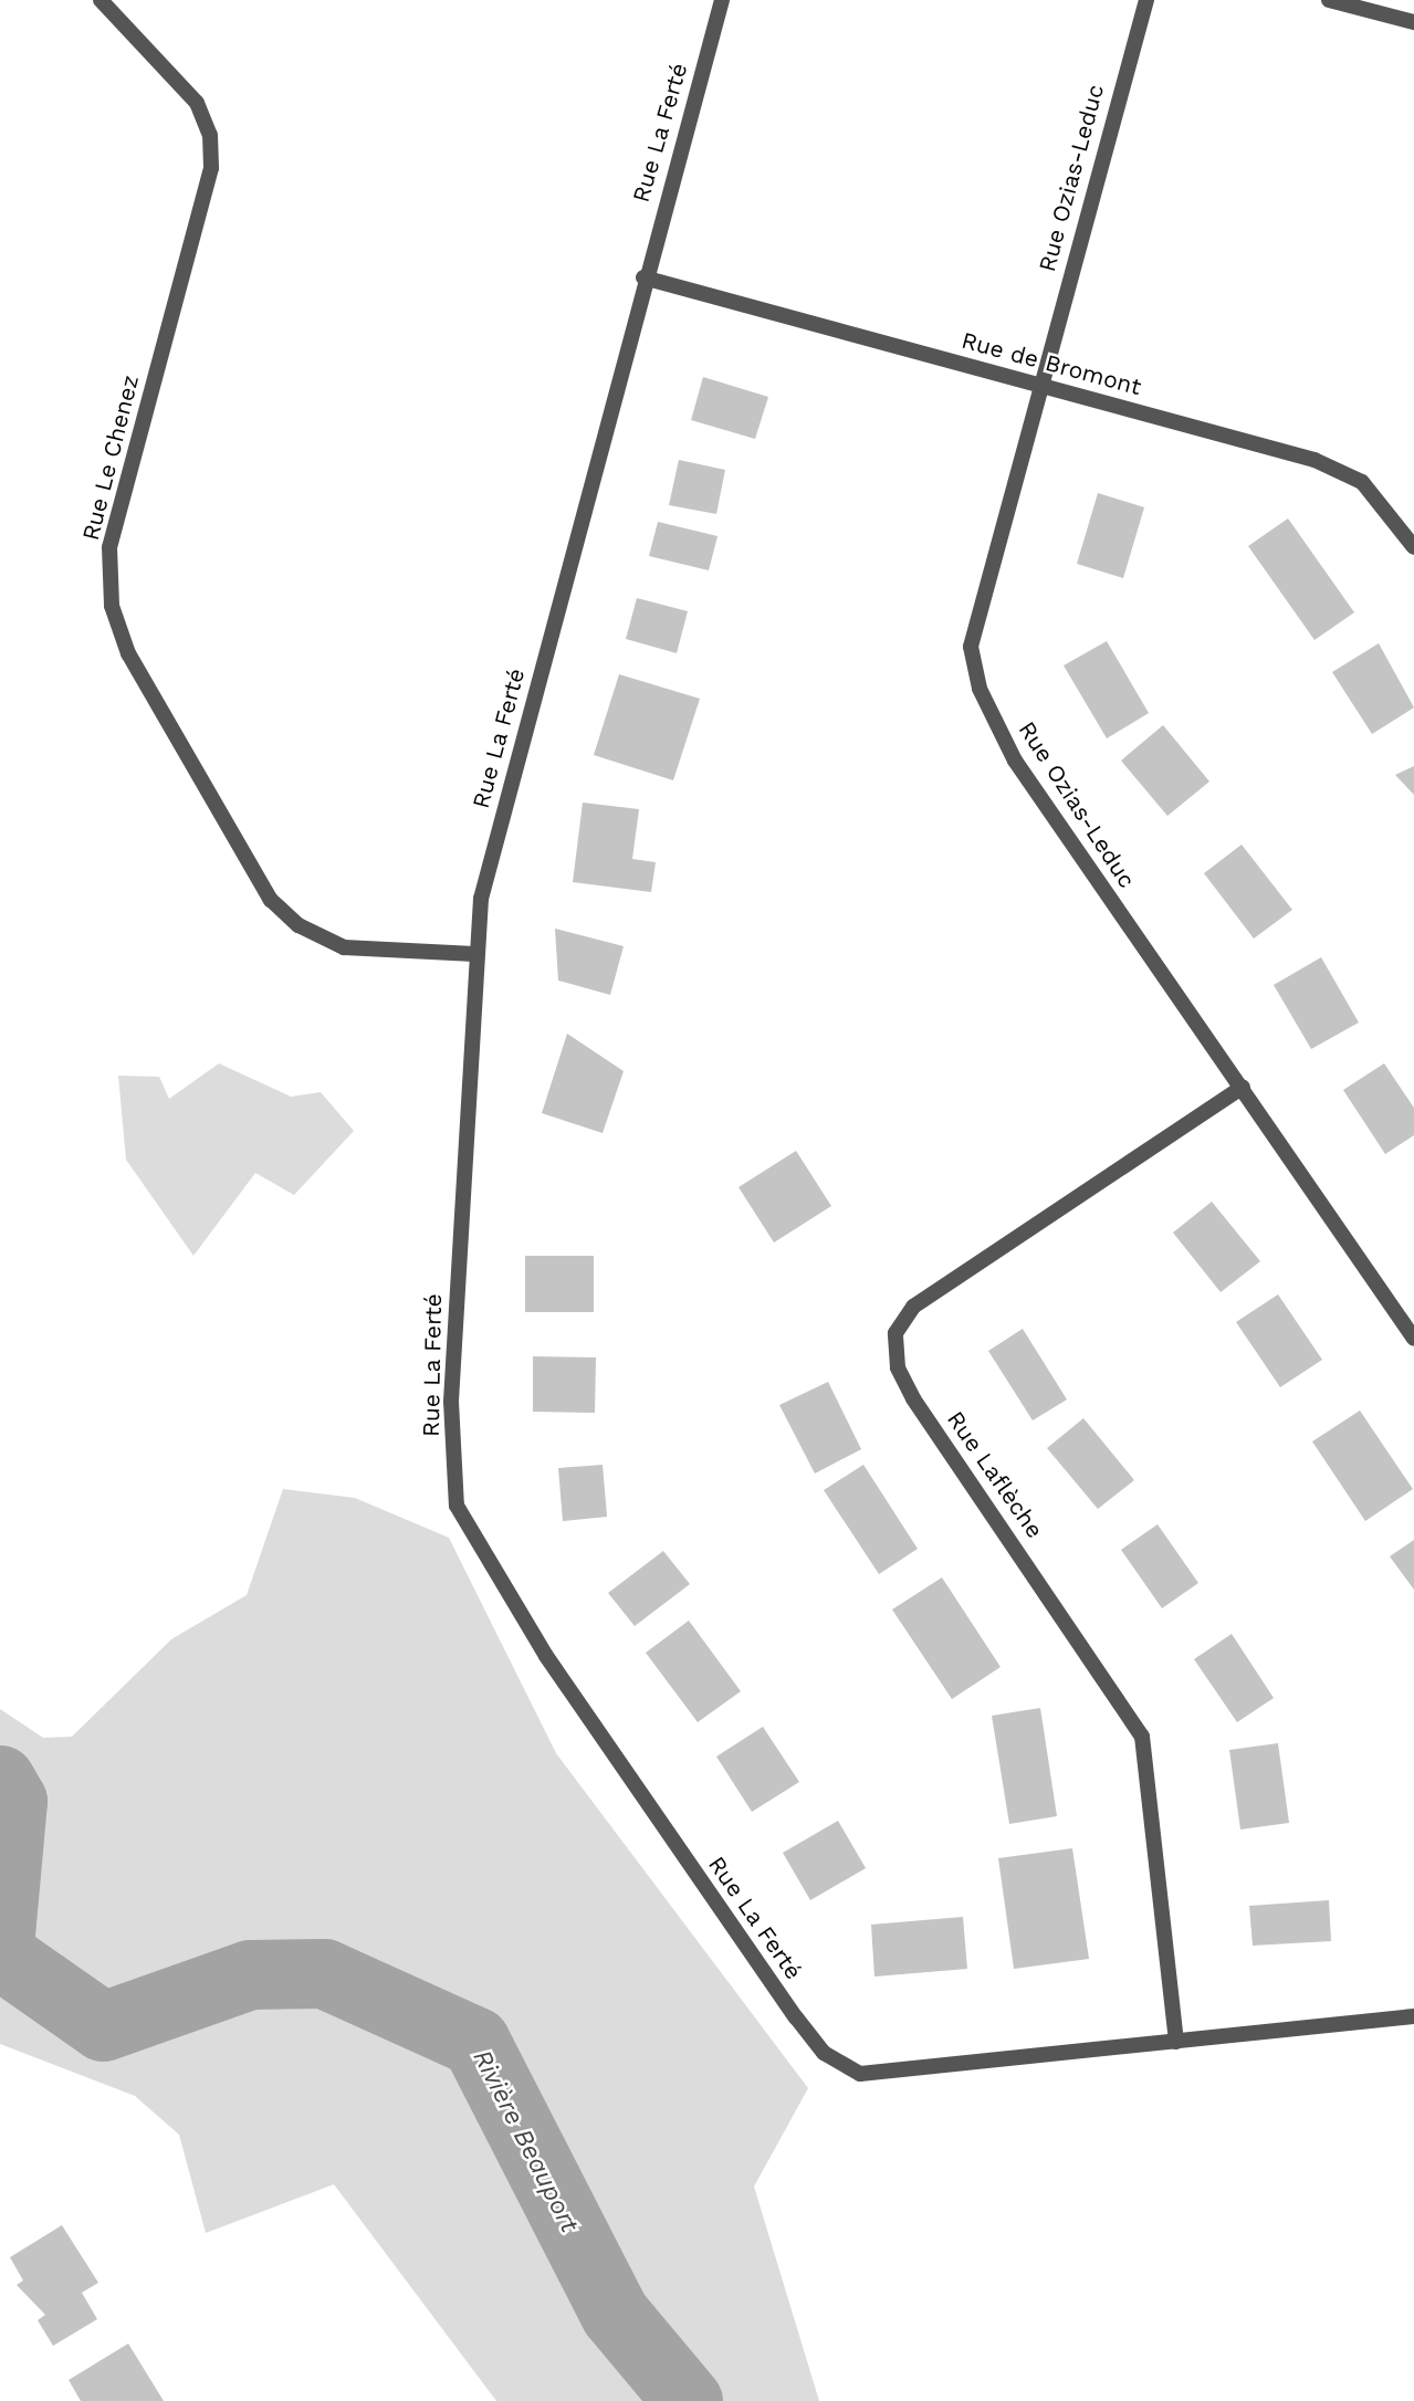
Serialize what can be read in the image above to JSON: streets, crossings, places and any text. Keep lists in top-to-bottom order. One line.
{"streets":{"street":["Rue La Ferté","Rue Ozias-Leduc","Rue de Bromont","Rue Le Chenez","Rue Laflèche"]},"crossings":[["Rue La Ferté","Rue de Bromont"],["Rue La Ferté","Rue Le Chenez"],["Rue La Ferté","Rue Laflèche"],["Rue Ozias-Leduc","Rue de Bromont"],["Rue Ozias-Leduc","Rue Laflèche"]],"water":["Rivière Beauport"]}
